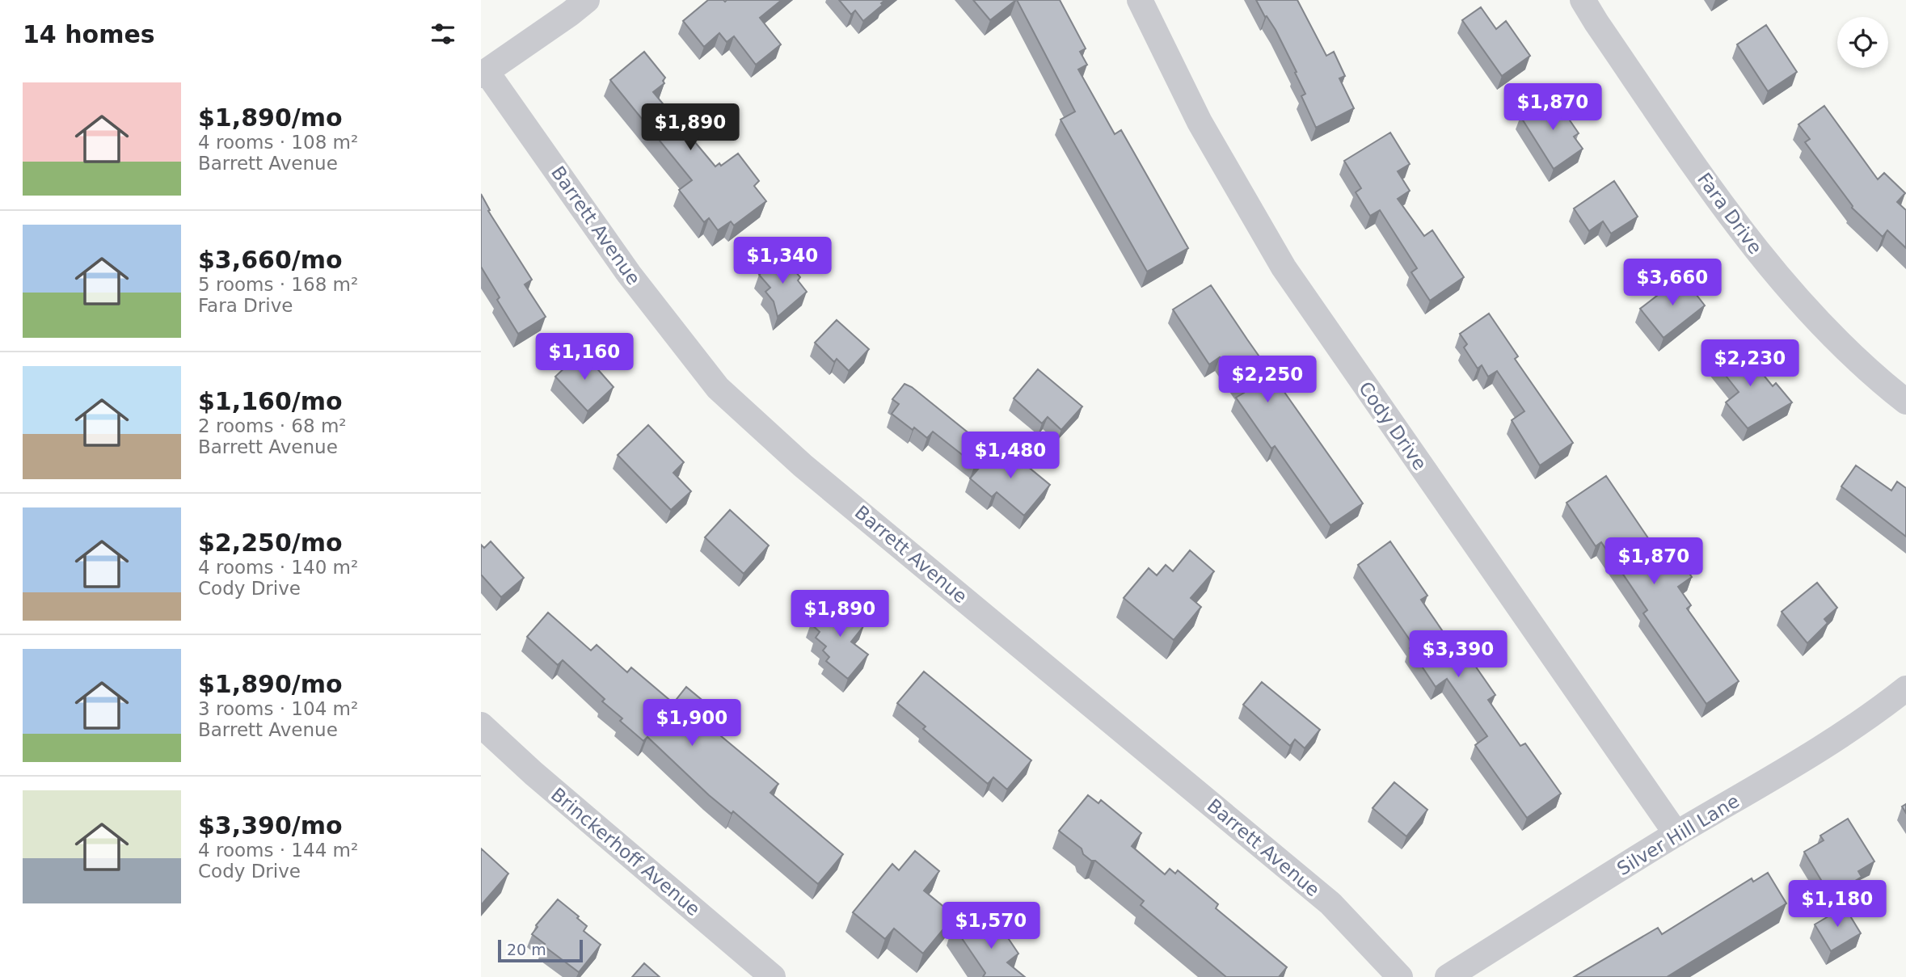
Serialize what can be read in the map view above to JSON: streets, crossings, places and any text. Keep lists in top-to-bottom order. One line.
{"streets":{"street":["Fara Drive","Barrett Avenue","Cody Drive","Silver Hill Lane","Brinckerhoff Avenue"]},"crossings":[["Cody Drive","Silver Hill Lane"]],"scale_bar":"20 m","page":{"heading":"14 homes","list":[{"name":"$1,890/mo","note":"4 rooms · 108 m² · Barrett Avenue"},{"name":"$3,660/mo","note":"5 rooms · 168 m² · Fara Drive"},{"name":"$1,160/mo","note":"2 rooms · 68 m² · Barrett Avenue"},{"name":"$2,250/mo","note":"4 rooms · 140 m² · Cody Drive"},{"name":"$1,890/mo","note":"3 rooms · 104 m² · Barrett Avenue"},{"name":"$3,390/mo","note":"4 rooms · 144 m² · Cody Drive"}],"price":["$1,870","$1,890","$1,340","$3,660","$1,160","$2,230","$2,250","$1,480","$1,870","$1,890","$3,390","$1,900","$1,180","$1,570"],"scale":"20 m"}}
